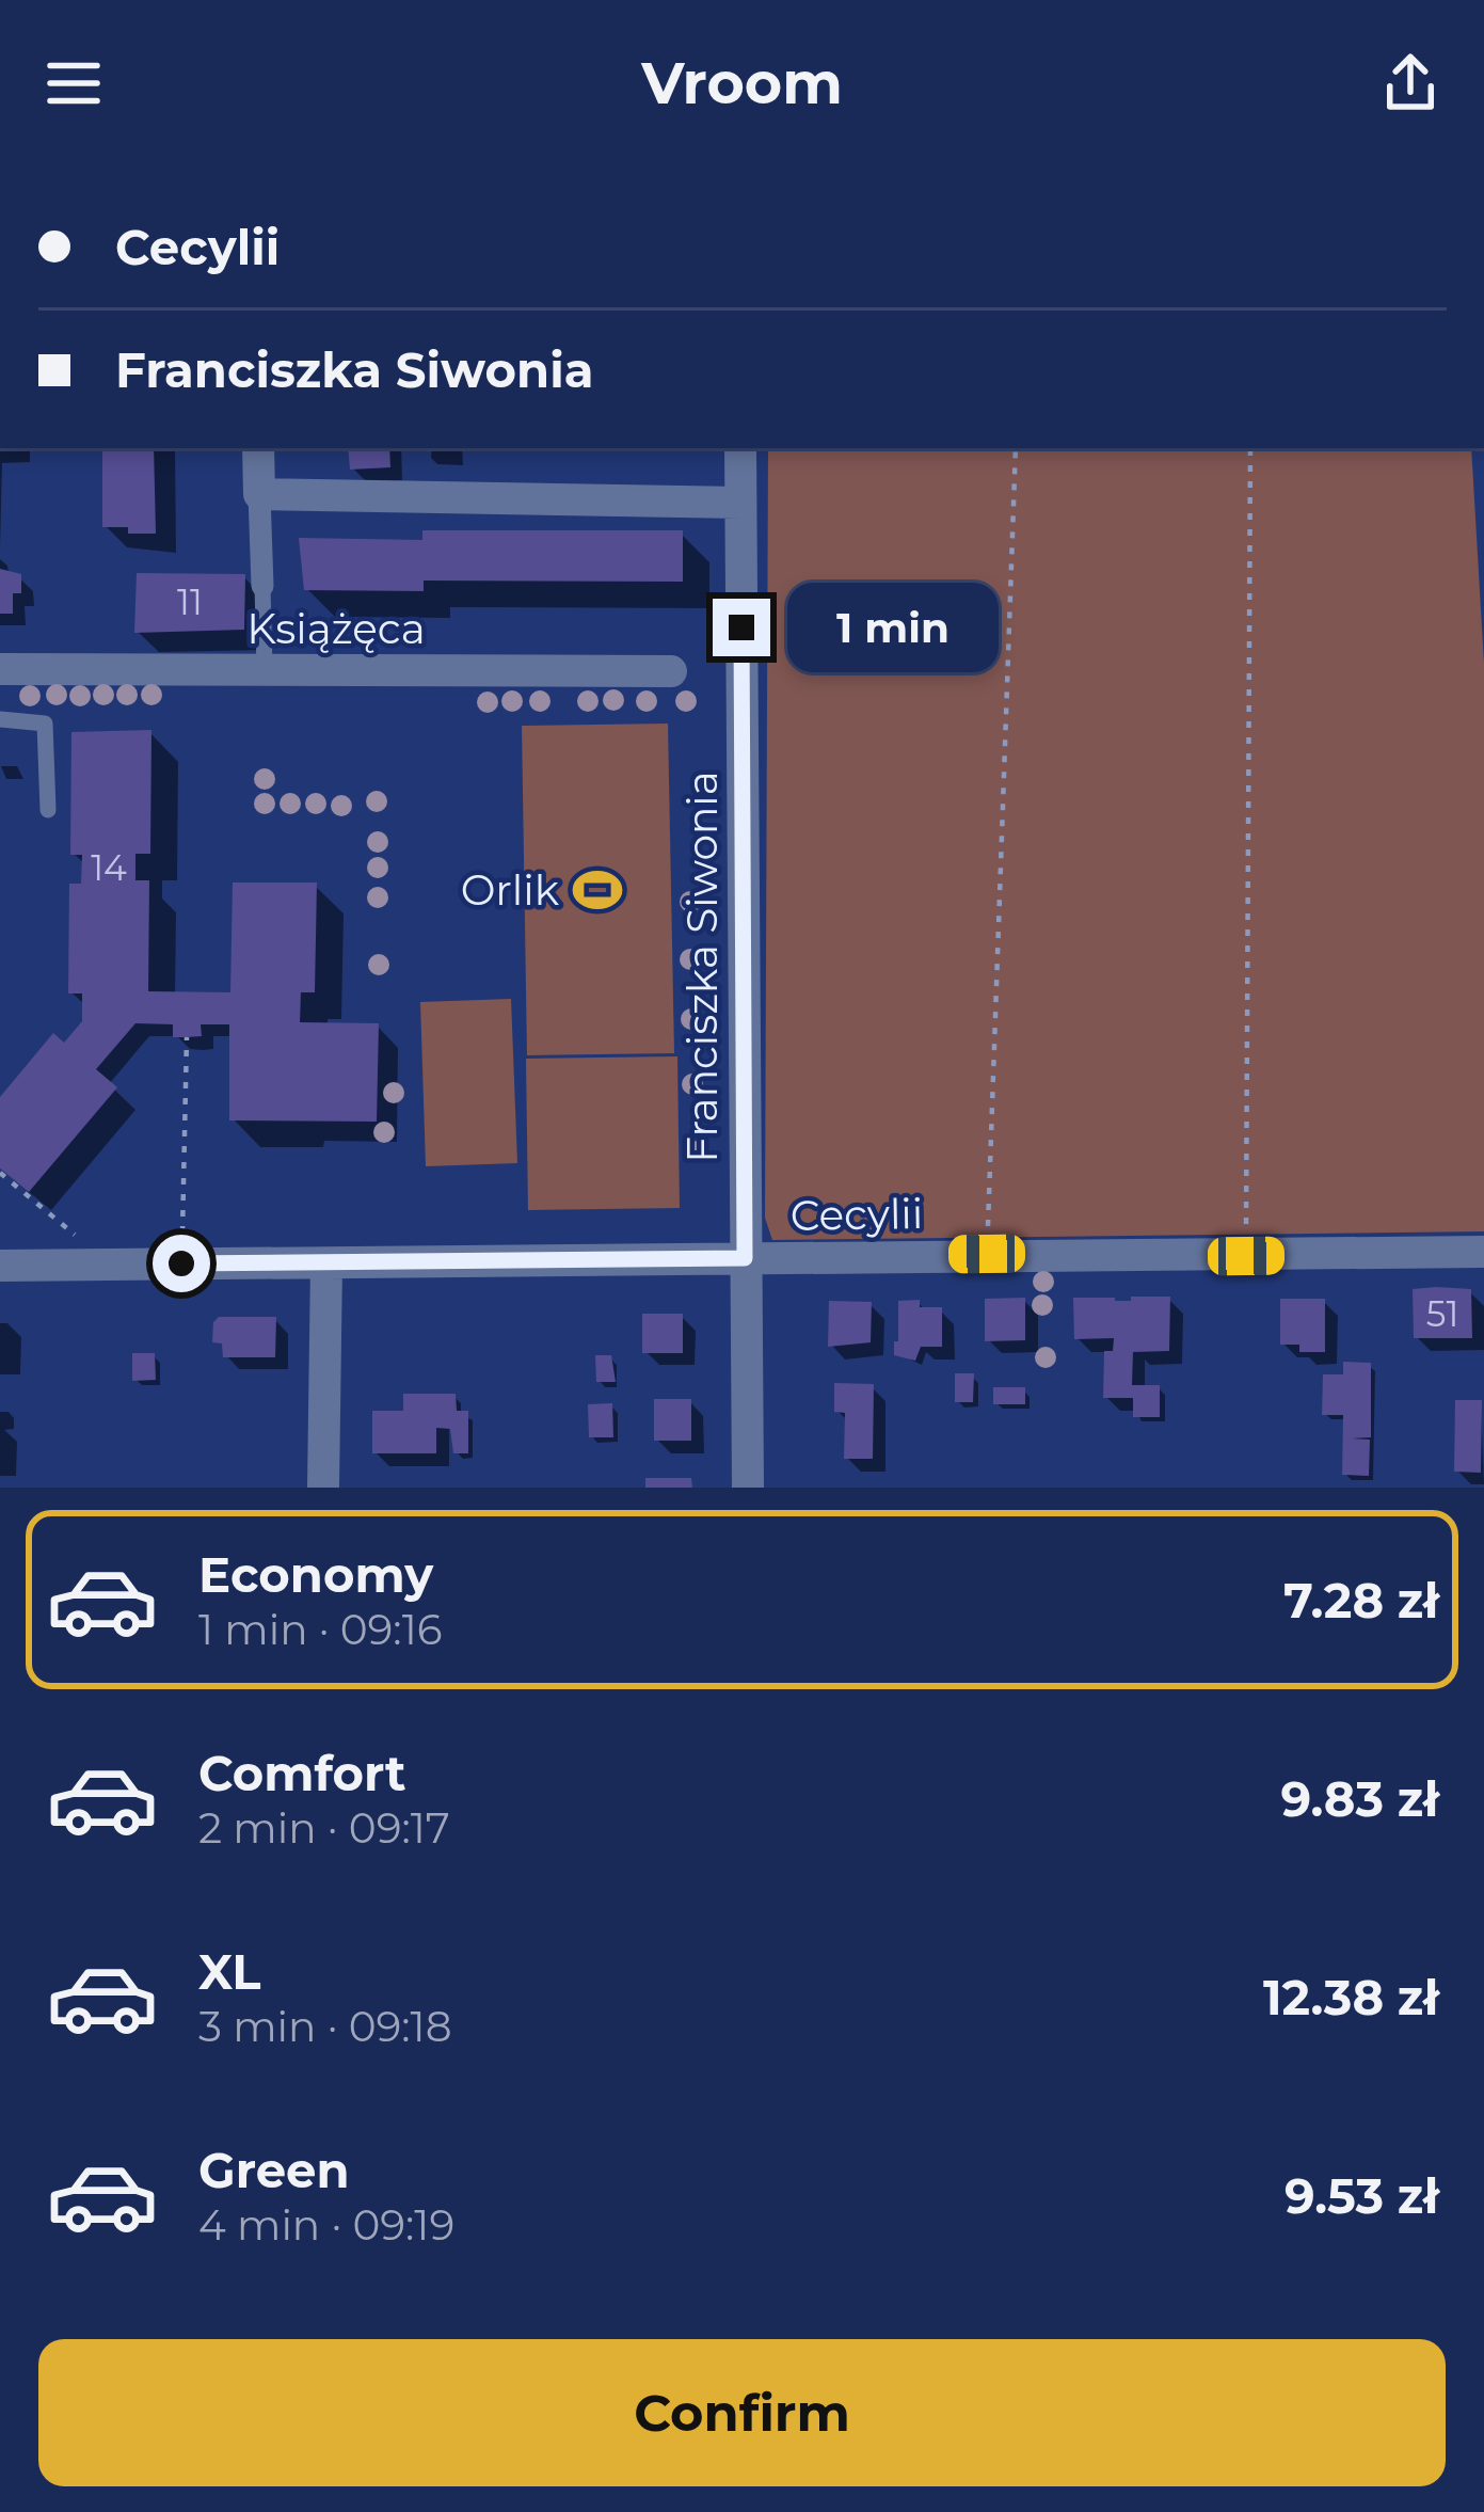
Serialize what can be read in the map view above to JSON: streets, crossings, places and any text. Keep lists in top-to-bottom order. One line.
{"streets":{"street":["Książęca","Franciszka Siwonia","Cecylii"]},"crossings":[["Franciszka Siwonia","Cecylii"]],"places":{"sports":["Orlik"]},"house_numbers":["11","14","51"],"page":{"header":"Vroom","banner":["Cecylii","Franciszka Siwonia"],"bubble":"1 min","list":[{"name":"Economy","note":"1 min · 09:16","value":"7.28 zł"},{"name":"Comfort","note":"2 min · 09:17","value":"9.83 zł"},{"name":"XL","note":"3 min · 09:18","value":"12.38 zł"},{"name":"Green","note":"4 min · 09:19","value":"9.53 zł"}],"buttons":"Confirm"}}
